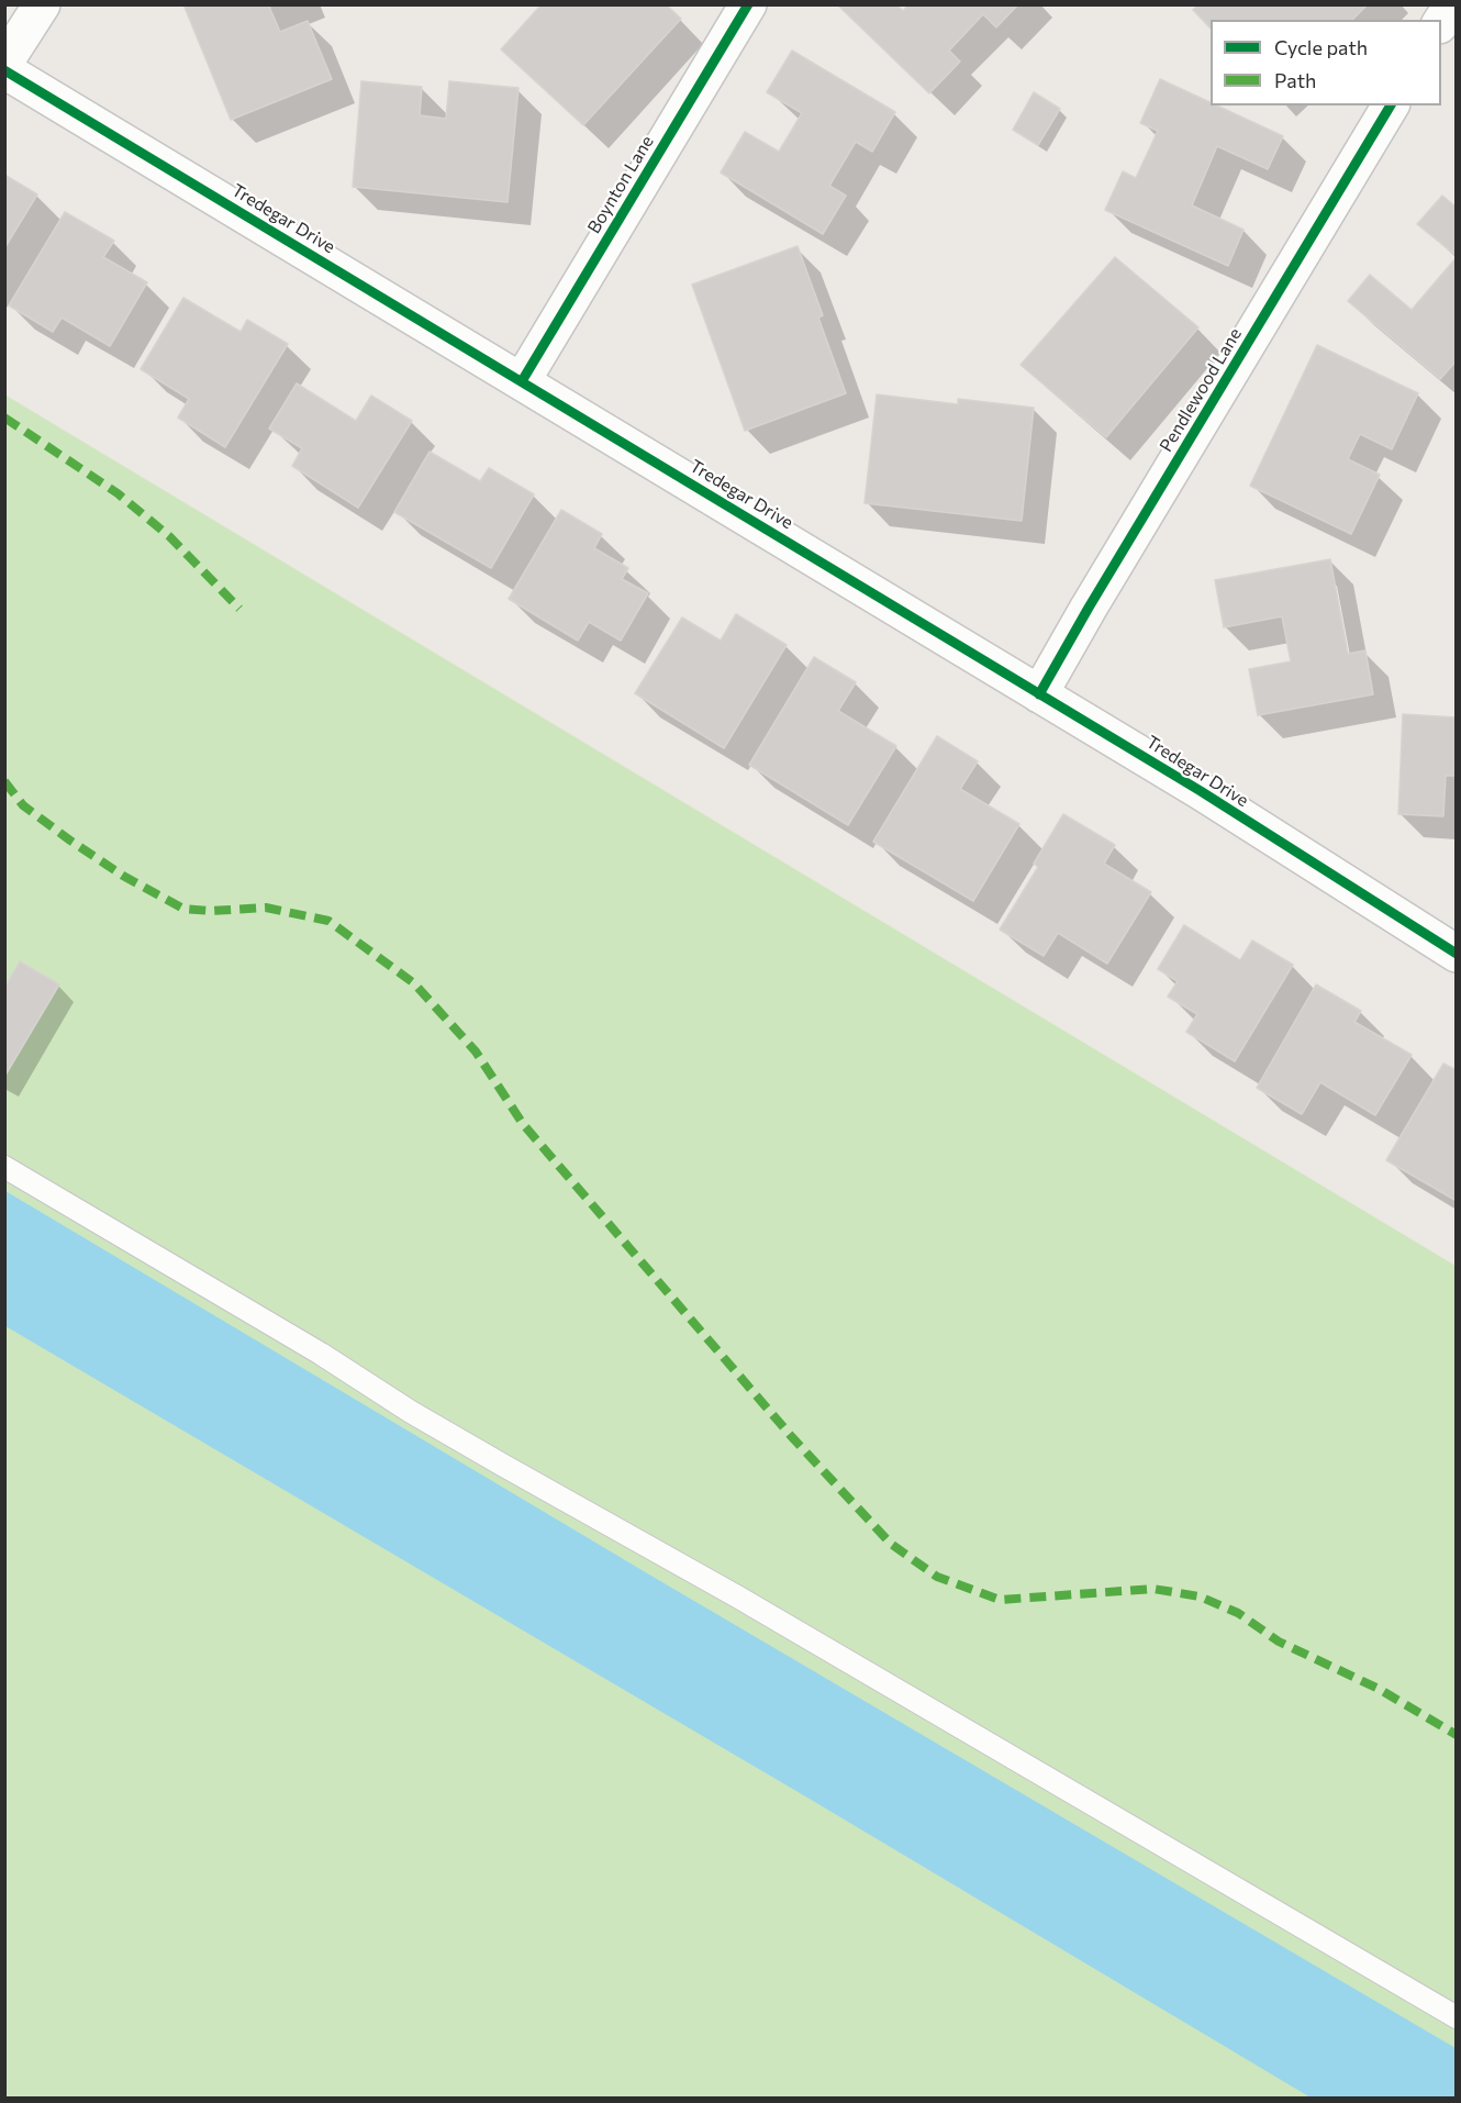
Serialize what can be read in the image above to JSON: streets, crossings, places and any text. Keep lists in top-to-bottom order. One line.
{"streets":{"street":["Boynton Lane","Tredegar Drive","Pendlewood Lane"]},"crossings":[["Boynton Lane","Tredegar Drive"],["Tredegar Drive","Pendlewood Lane"]],"legend":["Cycle path","Path"]}
